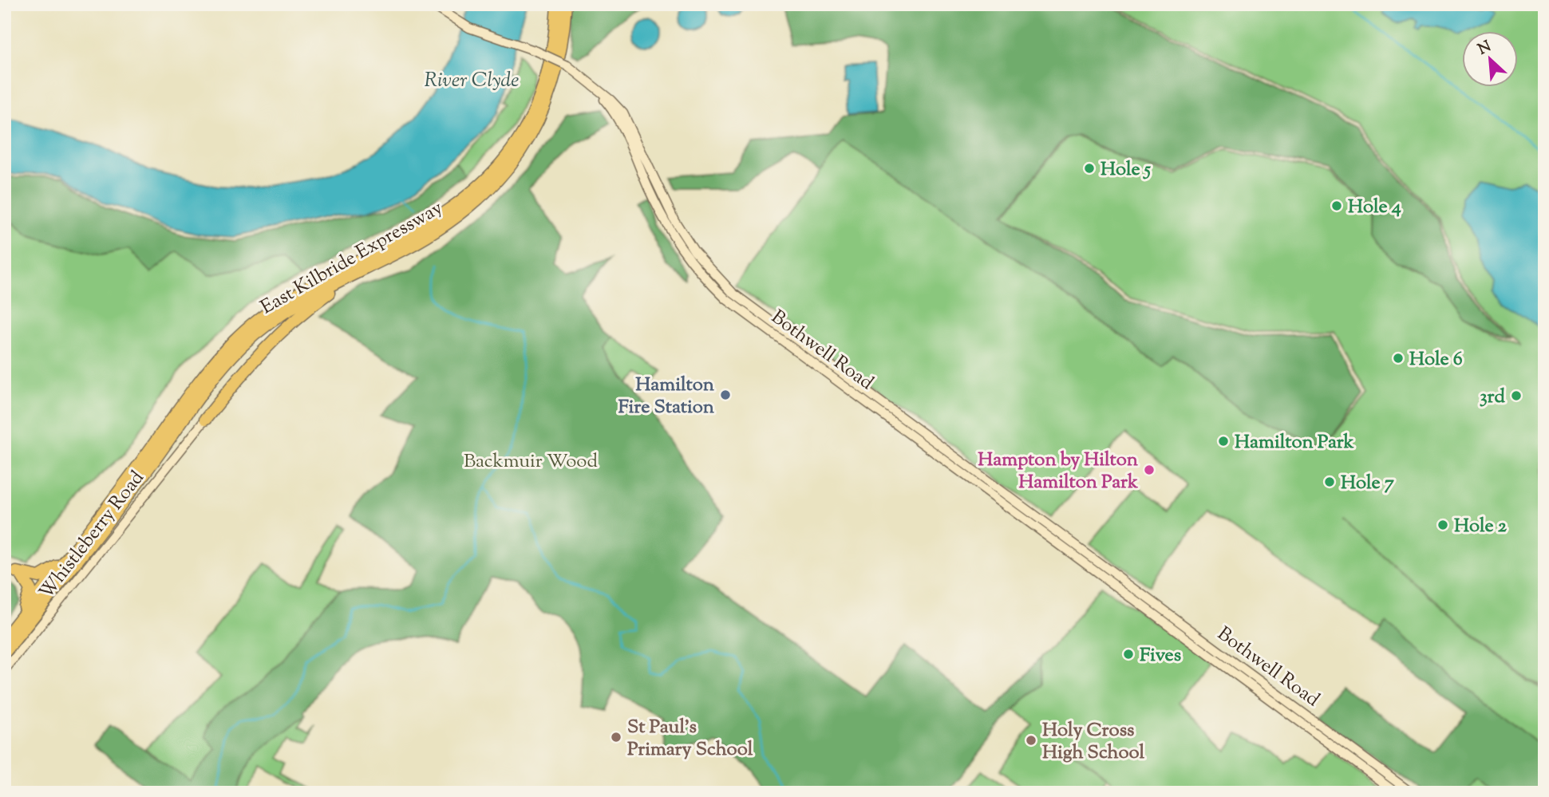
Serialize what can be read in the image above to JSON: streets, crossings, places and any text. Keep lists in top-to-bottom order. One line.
{"streets":{"highway":["East Kilbride Expressway"],"main road":["Bothwell Road","Whistleberry Road"]},"water":["River Clyde"],"parks":["Backmuir Wood"],"places":["Hole 5","Hole 4","Hole 6","Hamilton Fire Station","3rd","Hamilton Park","Hampton by Hilton Hamilton Park","Hole 7","Hole 2","Fives","St Paul's Primary School","Holy Cross High School"],"north":"top left"}
